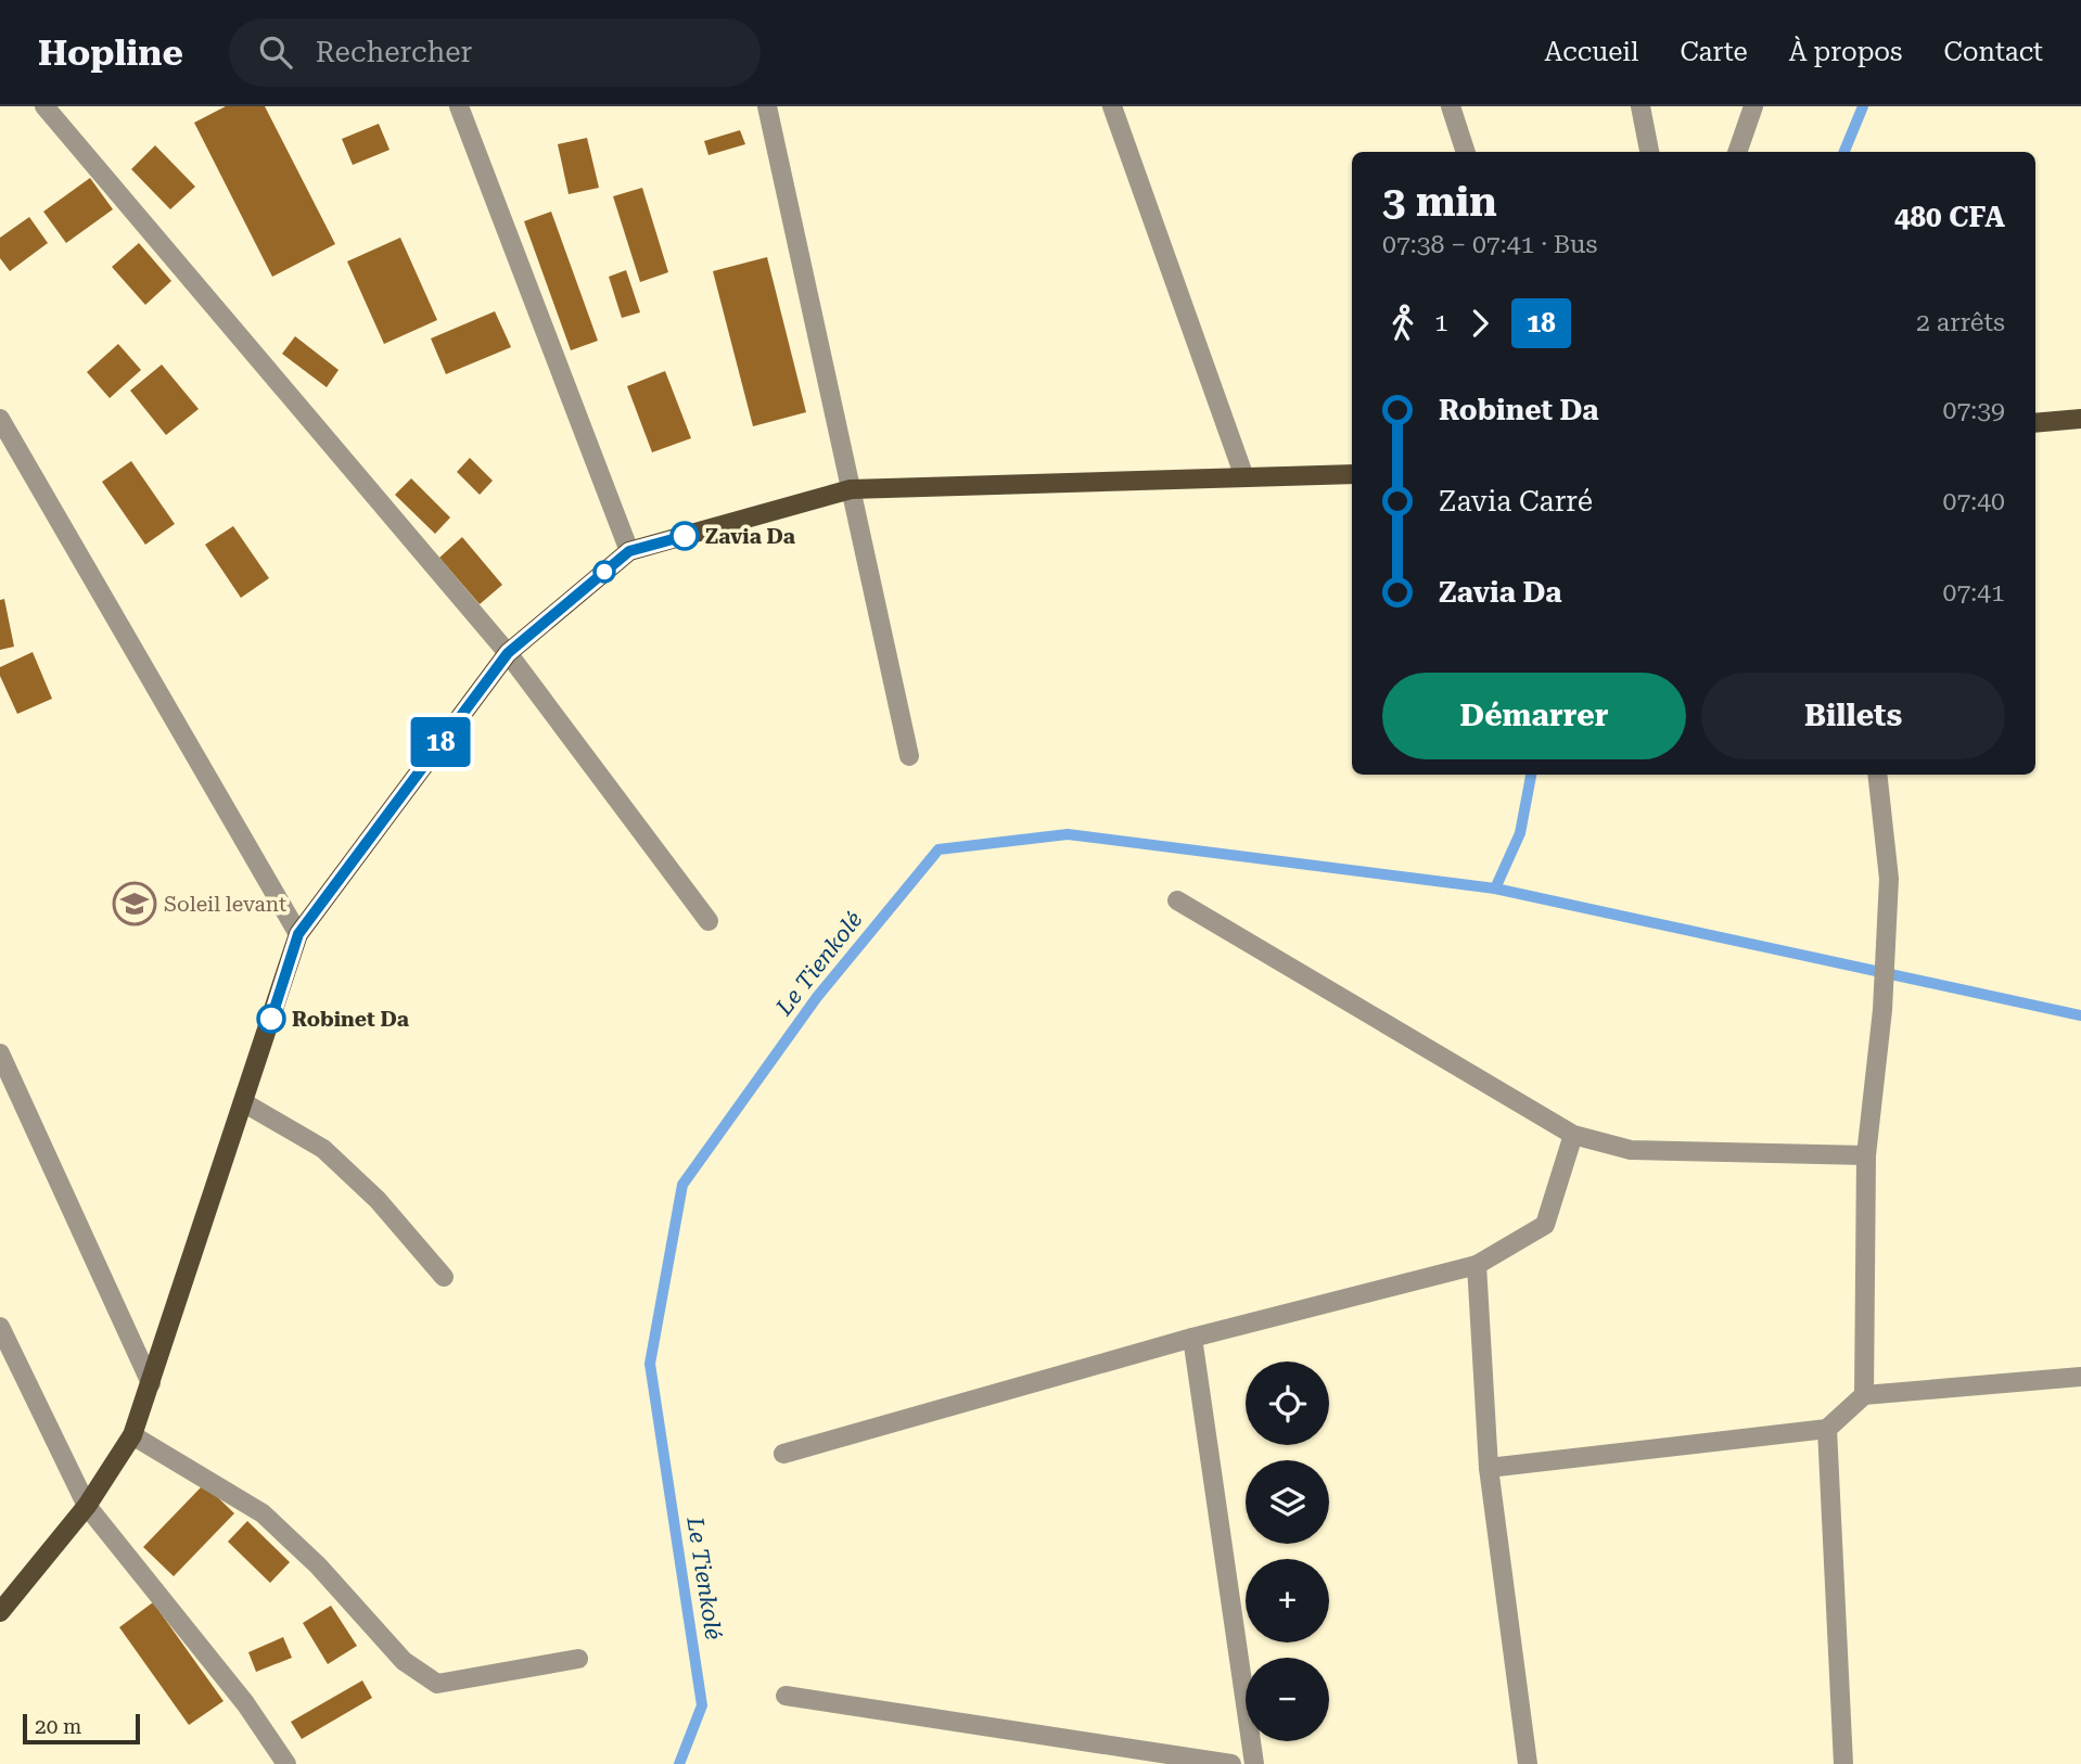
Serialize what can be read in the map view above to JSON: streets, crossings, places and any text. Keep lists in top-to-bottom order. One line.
{"water":["Le Tienkolé"],"places":{"other":["Zavia Da","Robinet Da"],"school or university":["Soleil levant"]},"lines":["bus line 18"],"scale_bar":"20 m","page":{"header":"Hopline","search":"Rechercher","nav":["Accueil","Carte","À propos","Contact"],"on_map":"18","heading":["3 min","07:38 – 07:41 · Bus","480 CFA"],"legs":["1","18","2 arrêts"],"list":[{"name":"Robinet Da","value":"07:39"},{"name":"Zavia Carré","value":"07:40"},{"name":"Zavia Da","value":"07:41"}],"buttons":["Démarrer","Billets"],"map_buttons":["+","−"],"scale":"20 m"}}
